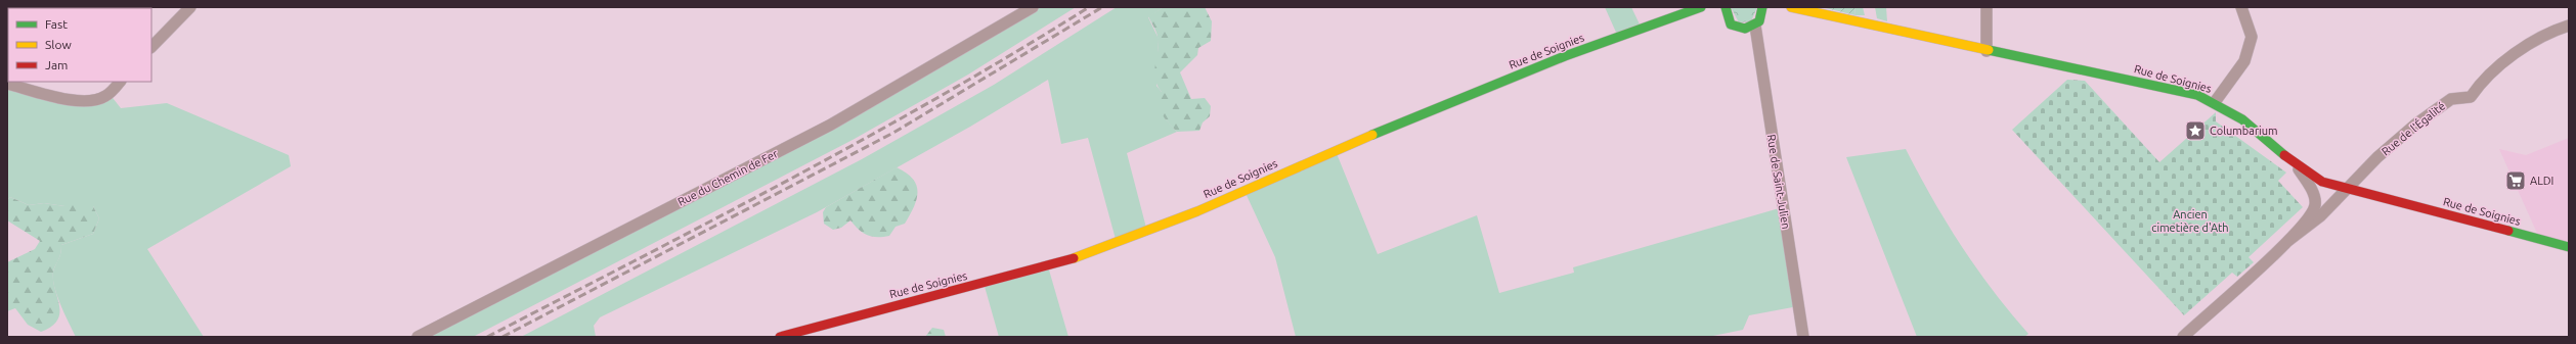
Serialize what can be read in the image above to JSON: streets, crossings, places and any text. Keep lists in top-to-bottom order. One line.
{"streets":{"street":["Rue de Soignies","Rue de l'Égalité","Rue du Chemin de Fer","Rue de Saint-Julien"]},"crossings":[["Rue de Soignies","Rue de l'Égalité"]],"parks":["Ancien cimetière d'Ath"],"places":{"place":["Columbarium"],"supermarket":["ALDI"]},"legend":["Fast","Slow","Jam"]}
